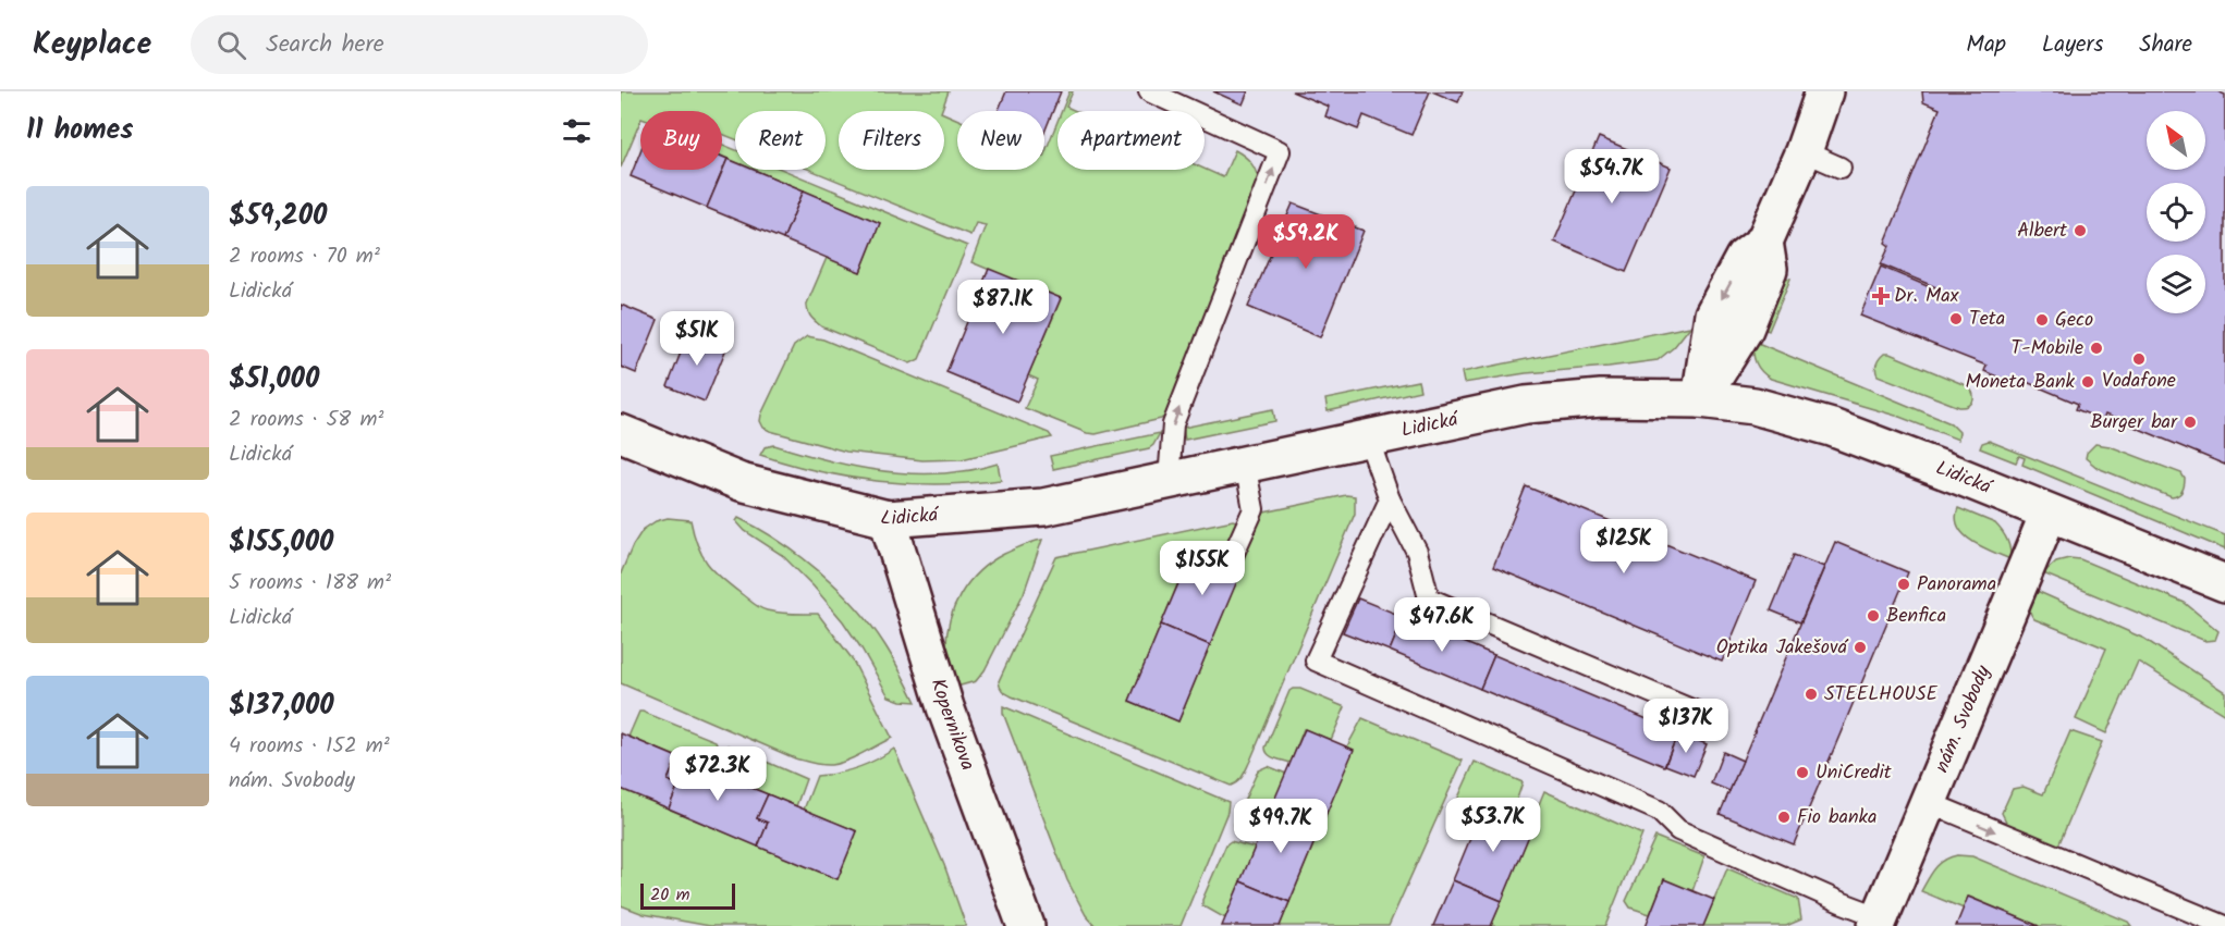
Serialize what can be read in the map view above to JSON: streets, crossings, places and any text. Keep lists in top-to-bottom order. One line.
{"streets":{"street":["Lidická","nám. Svobody","Kopernikova"]},"crossings":[["Lidická","nám. Svobody"],["Lidická","Kopernikova"]],"places":{"other":["Albert","Teta","Geco","T-Mobile","Vodafone","Moneta Bank","Burger bar","Panorama","Benfica","Optika Jakešová","STEELHOUSE","UniCredit","Fio banka"],"health":["Dr. Max"]},"scale_bar":"20 m","north":"top left","page":{"header":"Keyplace","search":"Search here","nav":["Map","Layers","Share"],"heading":"11 homes","chip":["Buy","Rent","Filters","New","Apartment"],"price":["$54.7K","$59.2K","$87.1K","$51K","$125K","$155K","$47.6K","$137K","$72.3K","$53.7K","$99.7K"],"list":[{"name":"$59,200","note":"2 rooms · 70 m² · Lidická"},{"name":"$51,000","note":"2 rooms · 58 m² · Lidická"},{"name":"$155,000","note":"5 rooms · 188 m² · Lidická"},{"name":"$137,000","note":"4 rooms · 152 m² · nám. Svobody"}],"scale":"20 m"}}
